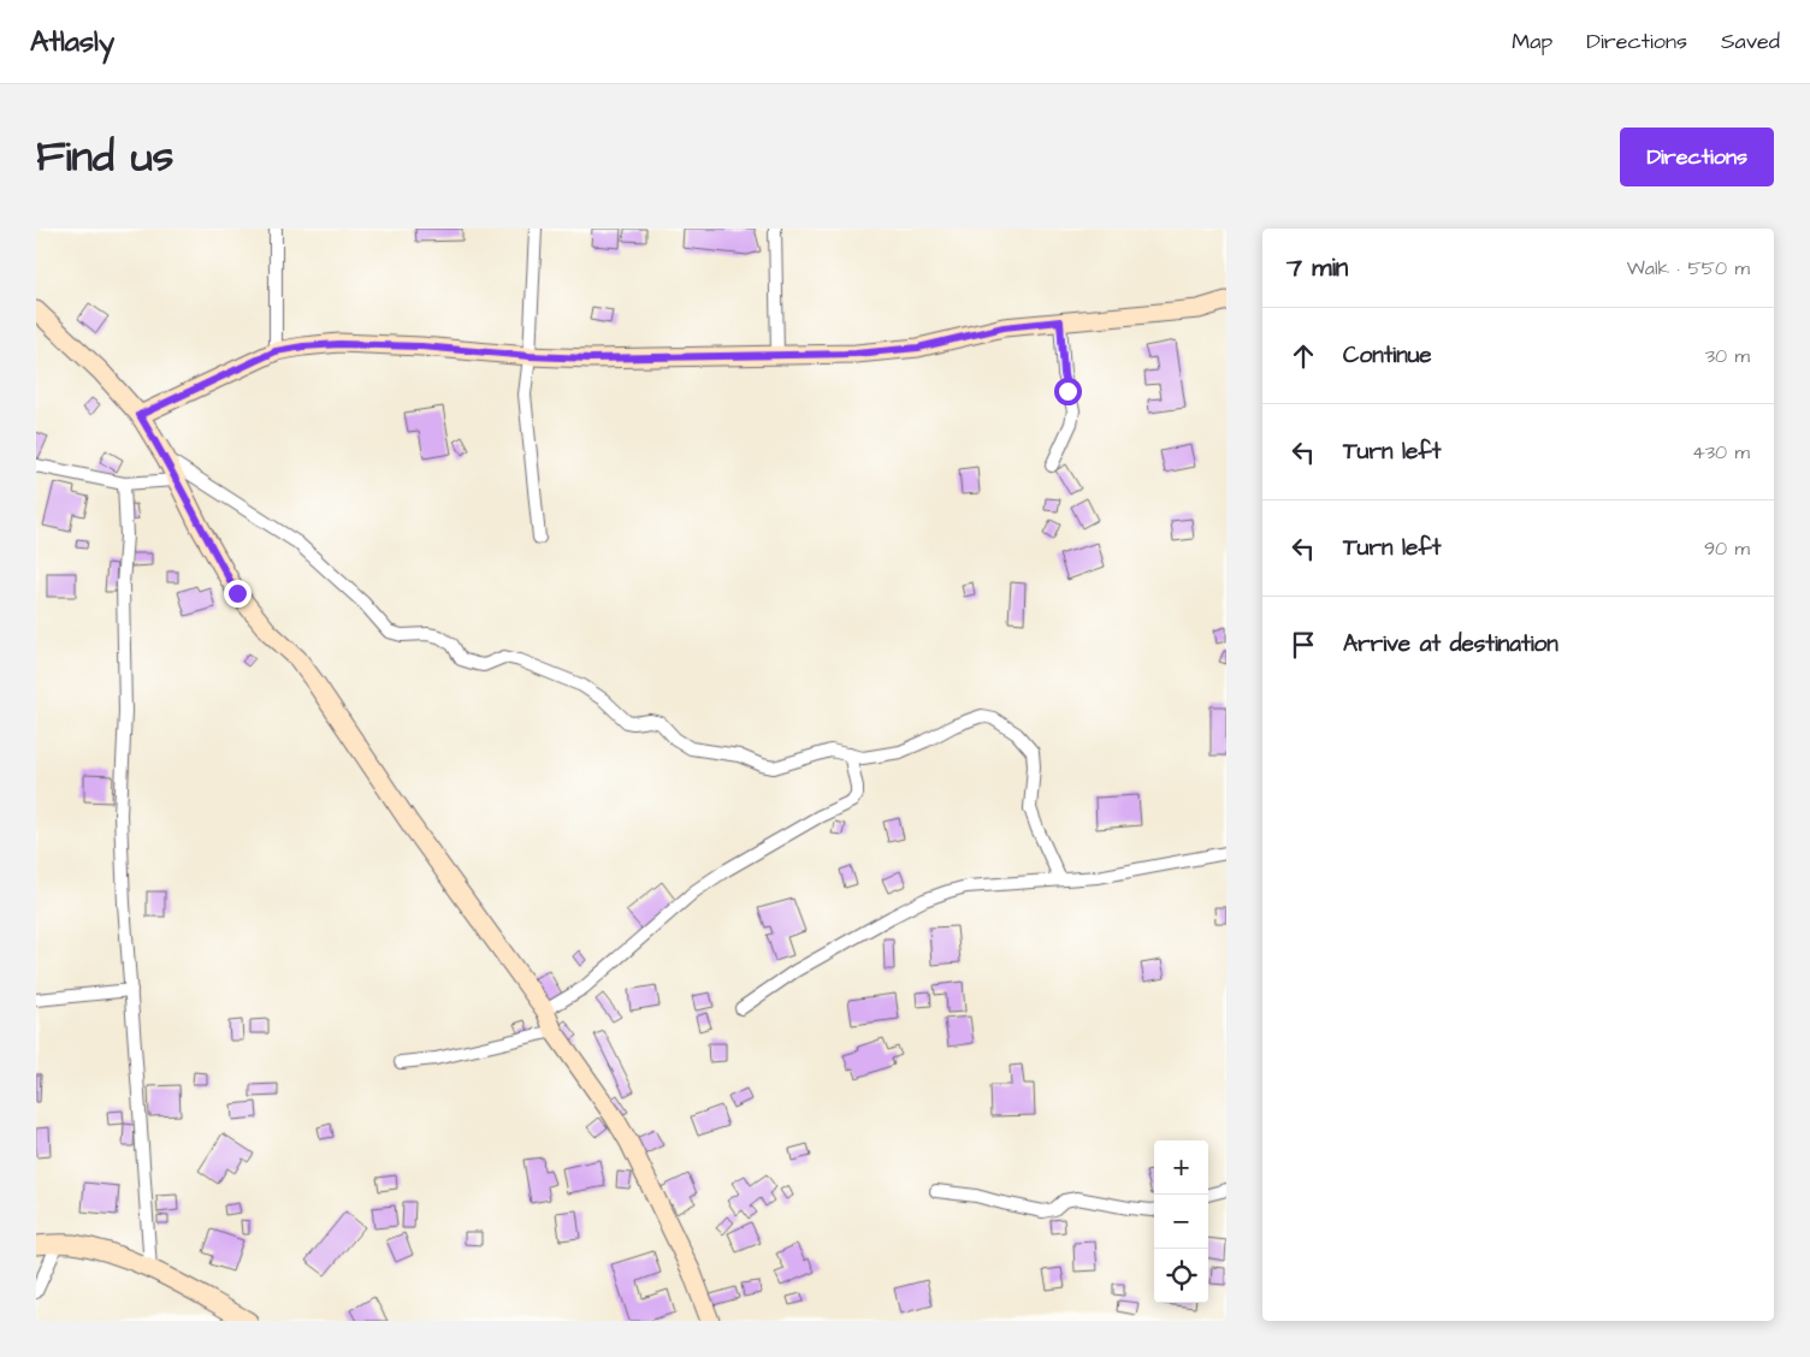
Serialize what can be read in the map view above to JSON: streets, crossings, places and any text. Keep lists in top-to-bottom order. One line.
{"page":{"header":"Atlasly","nav":["Map","Directions","Saved"],"title":"Find us","buttons":"Directions","heading":["7 min","Walk · 550 m"],"list":[["Continue","30 m"],["Turn left","430 m"],["Turn left","90 m"],"Arrive at destination"],"map_buttons":["+","−"]}}
